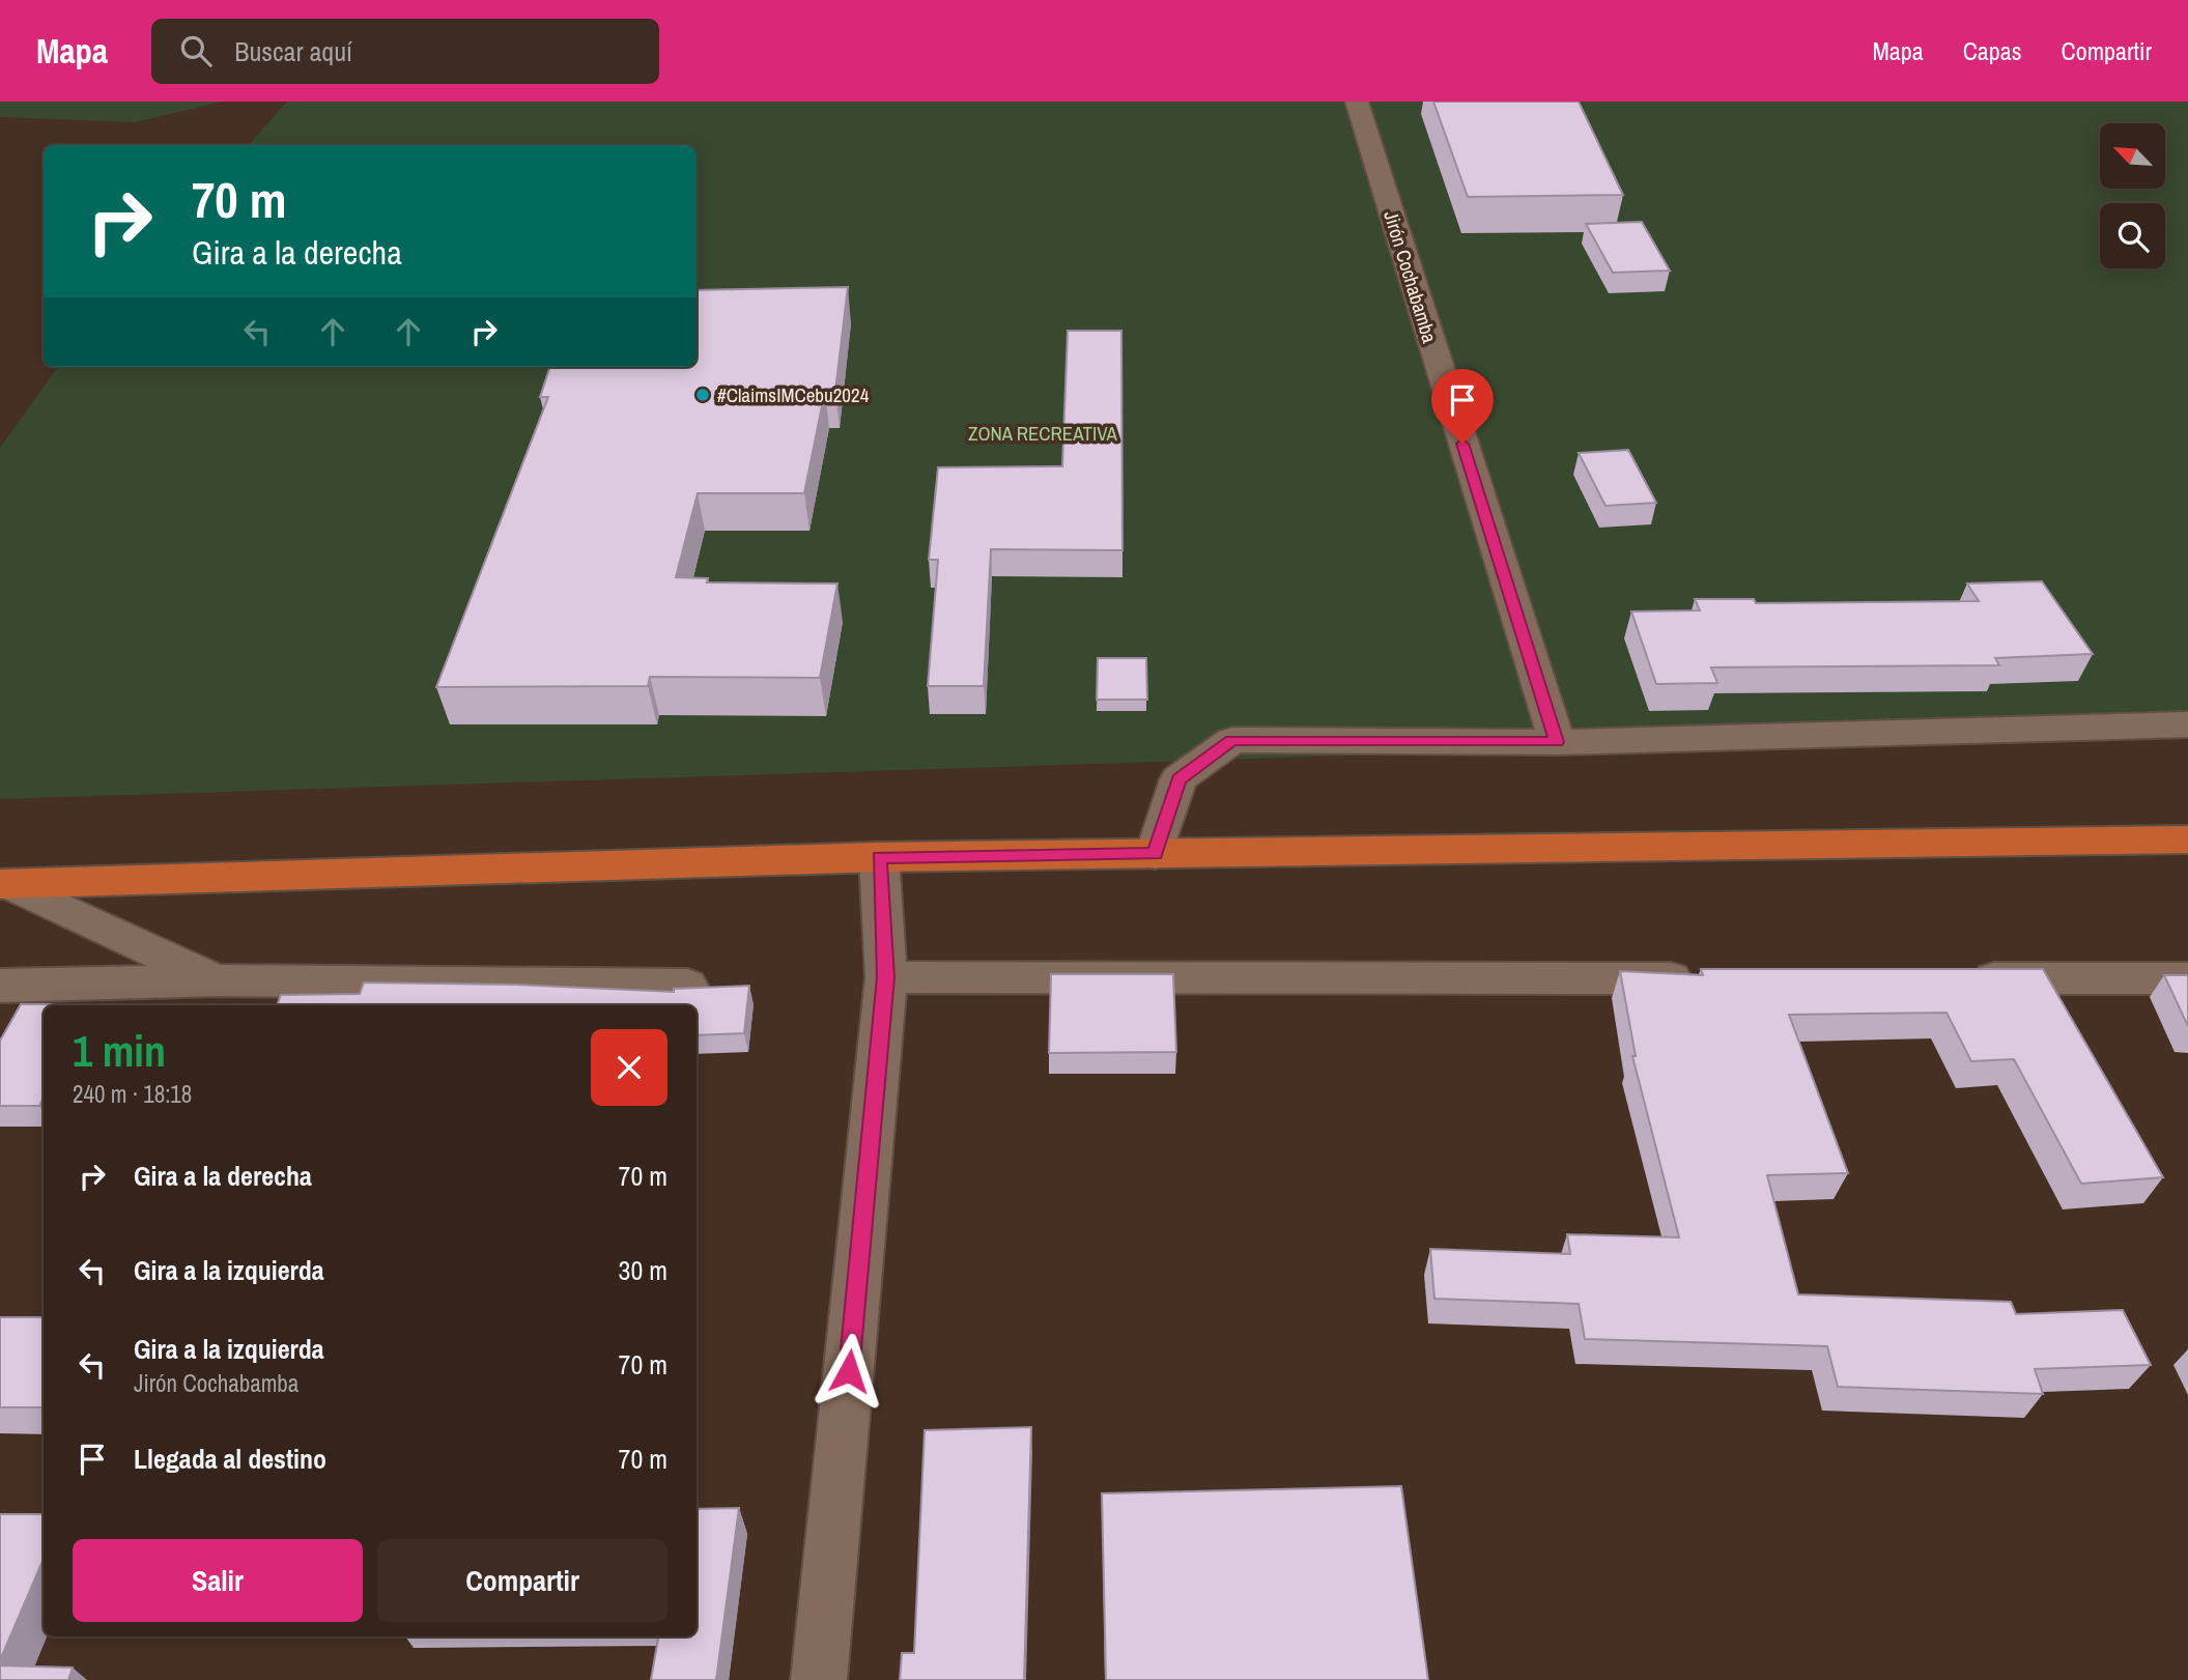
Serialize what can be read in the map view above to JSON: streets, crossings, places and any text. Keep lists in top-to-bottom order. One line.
{"streets":{"street":["Jirón Cochabamba"]},"parks":["ZONA RECREATIVA"],"places":["#ClaimsIMCebu2024"],"north":"top left","page":{"header":"Mapa","search":"Buscar aquí","nav":["Mapa","Capas","Compartir"],"turn":["70 m","Gira a la derecha"],"heading":["1 min","240 m · 18:18"],"list":[{"name":"Gira a la derecha","value":"70 m"},{"name":"Gira a la izquierda","value":"30 m"},{"name":"Gira a la izquierda","note":"Jirón Cochabamba","value":"70 m"},{"name":"Llegada al destino","value":"70 m"}],"buttons":["Salir","Compartir"]}}
